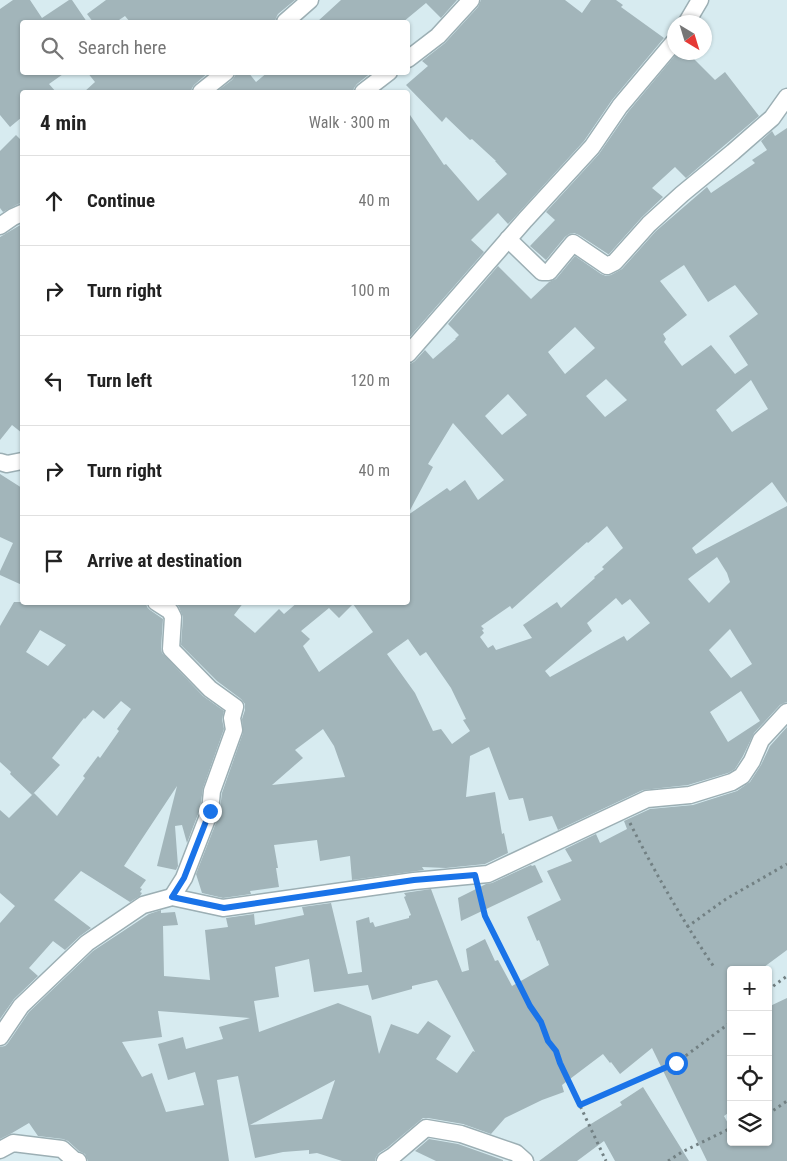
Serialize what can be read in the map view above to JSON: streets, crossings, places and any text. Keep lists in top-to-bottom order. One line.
{"north":"bottom right","page":{"search":"Search here","heading":["4 min","Walk · 300 m"],"list":[["Continue","40 m"],["Turn right","100 m"],["Turn left","120 m"],["Turn right","40 m"],"Arrive at destination"],"map_buttons":["+","−"]}}
